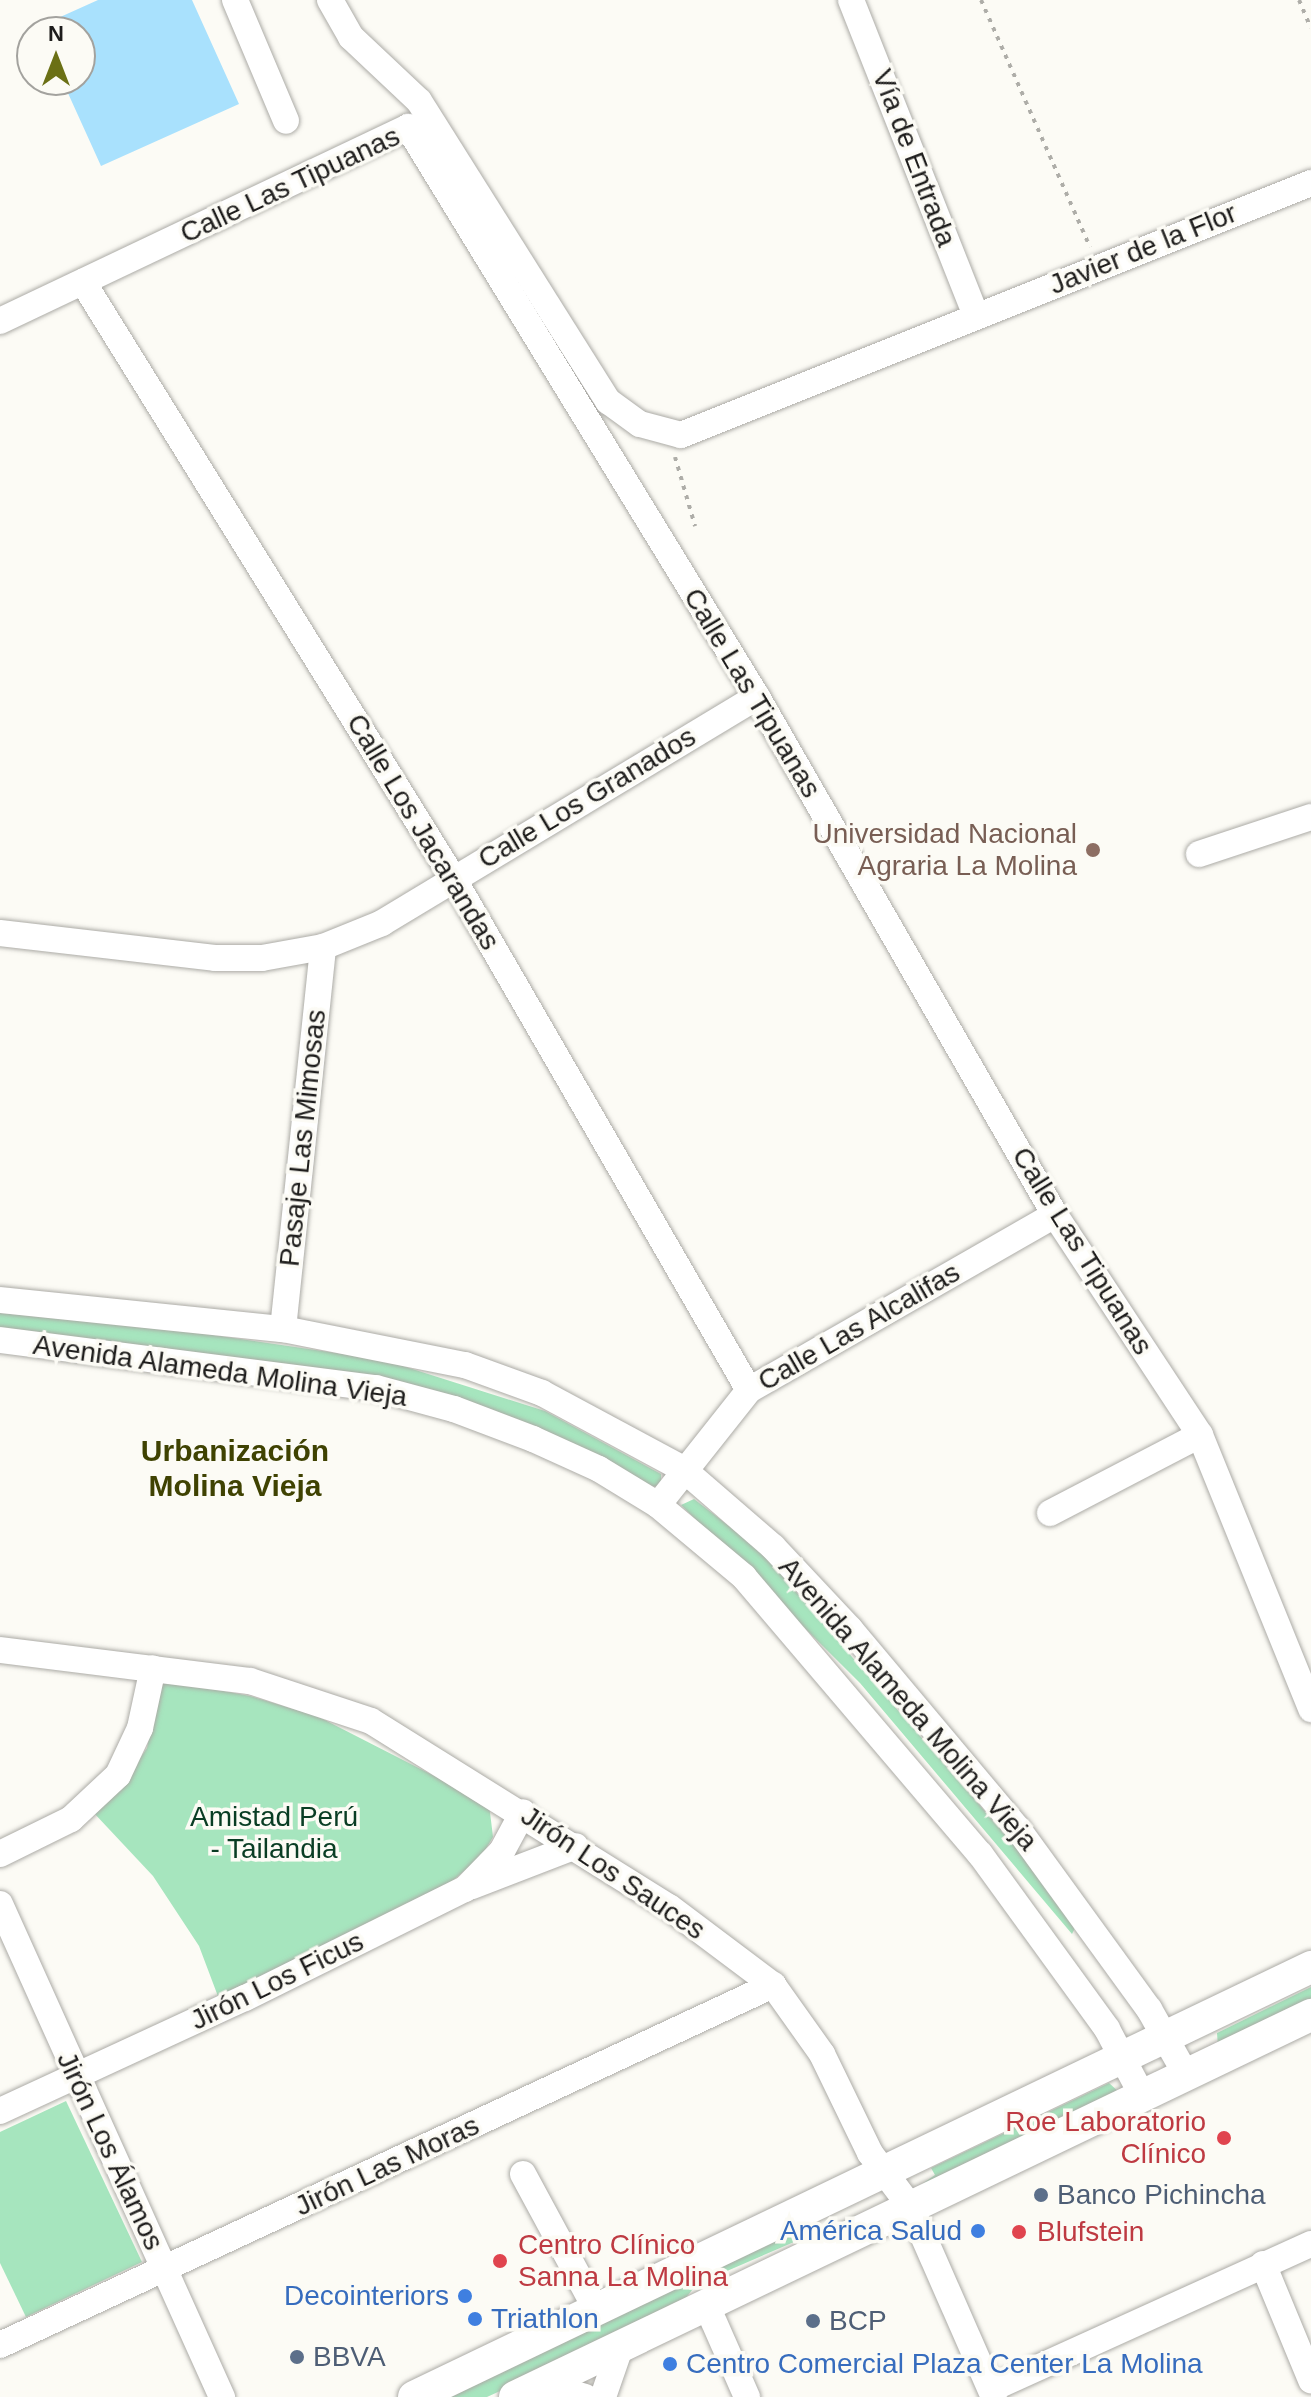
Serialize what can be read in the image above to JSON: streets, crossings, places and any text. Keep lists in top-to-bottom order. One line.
{"streets":{"street":["Vía de Entrada","Calle Las Tipuanas","Javier de la Flor","Calle Los Granados","Calle Los Jacarandas","Pasaje Las Mimosas","Calle Las Alcalifas","Avenida Alameda Molina Vieja","Jirón Los Sauces","Jirón Los Ficus","Jirón Los Álamos","Jirón Las Moras"]},"crossings":[["Vía de Entrada","Javier de la Flor"],["Calle Las Tipuanas","Calle Los Granados"],["Calle Las Tipuanas","Calle Los Jacarandas"],["Calle Las Tipuanas","Calle Las Alcalifas"],["Calle Los Granados","Calle Los Jacarandas"],["Calle Los Granados","Pasaje Las Mimosas"],["Calle Los Jacarandas","Calle Las Alcalifas"],["Pasaje Las Mimosas","Avenida Alameda Molina Vieja"],["Calle Las Alcalifas","Avenida Alameda Molina Vieja"],["Jirón Los Sauces","Jirón Los Ficus"],["Jirón Los Sauces","Jirón Las Moras"],["Jirón Los Ficus","Jirón Los Álamos"],["Jirón Los Álamos","Jirón Las Moras"]],"districts":["Urbanización Molina Vieja"],"parks":["Amistad Perú - Tailandia"],"places":["Universidad Nacional Agraria La Molina","Roe Laboratorio Clínico","Banco Pichincha","América Salud","Blufstein","Centro Clínico Sanna La Molina","Decointeriors","Triathlon","BCP","BBVA","Centro Comercial Plaza Center La Molina"],"north":"top"}
